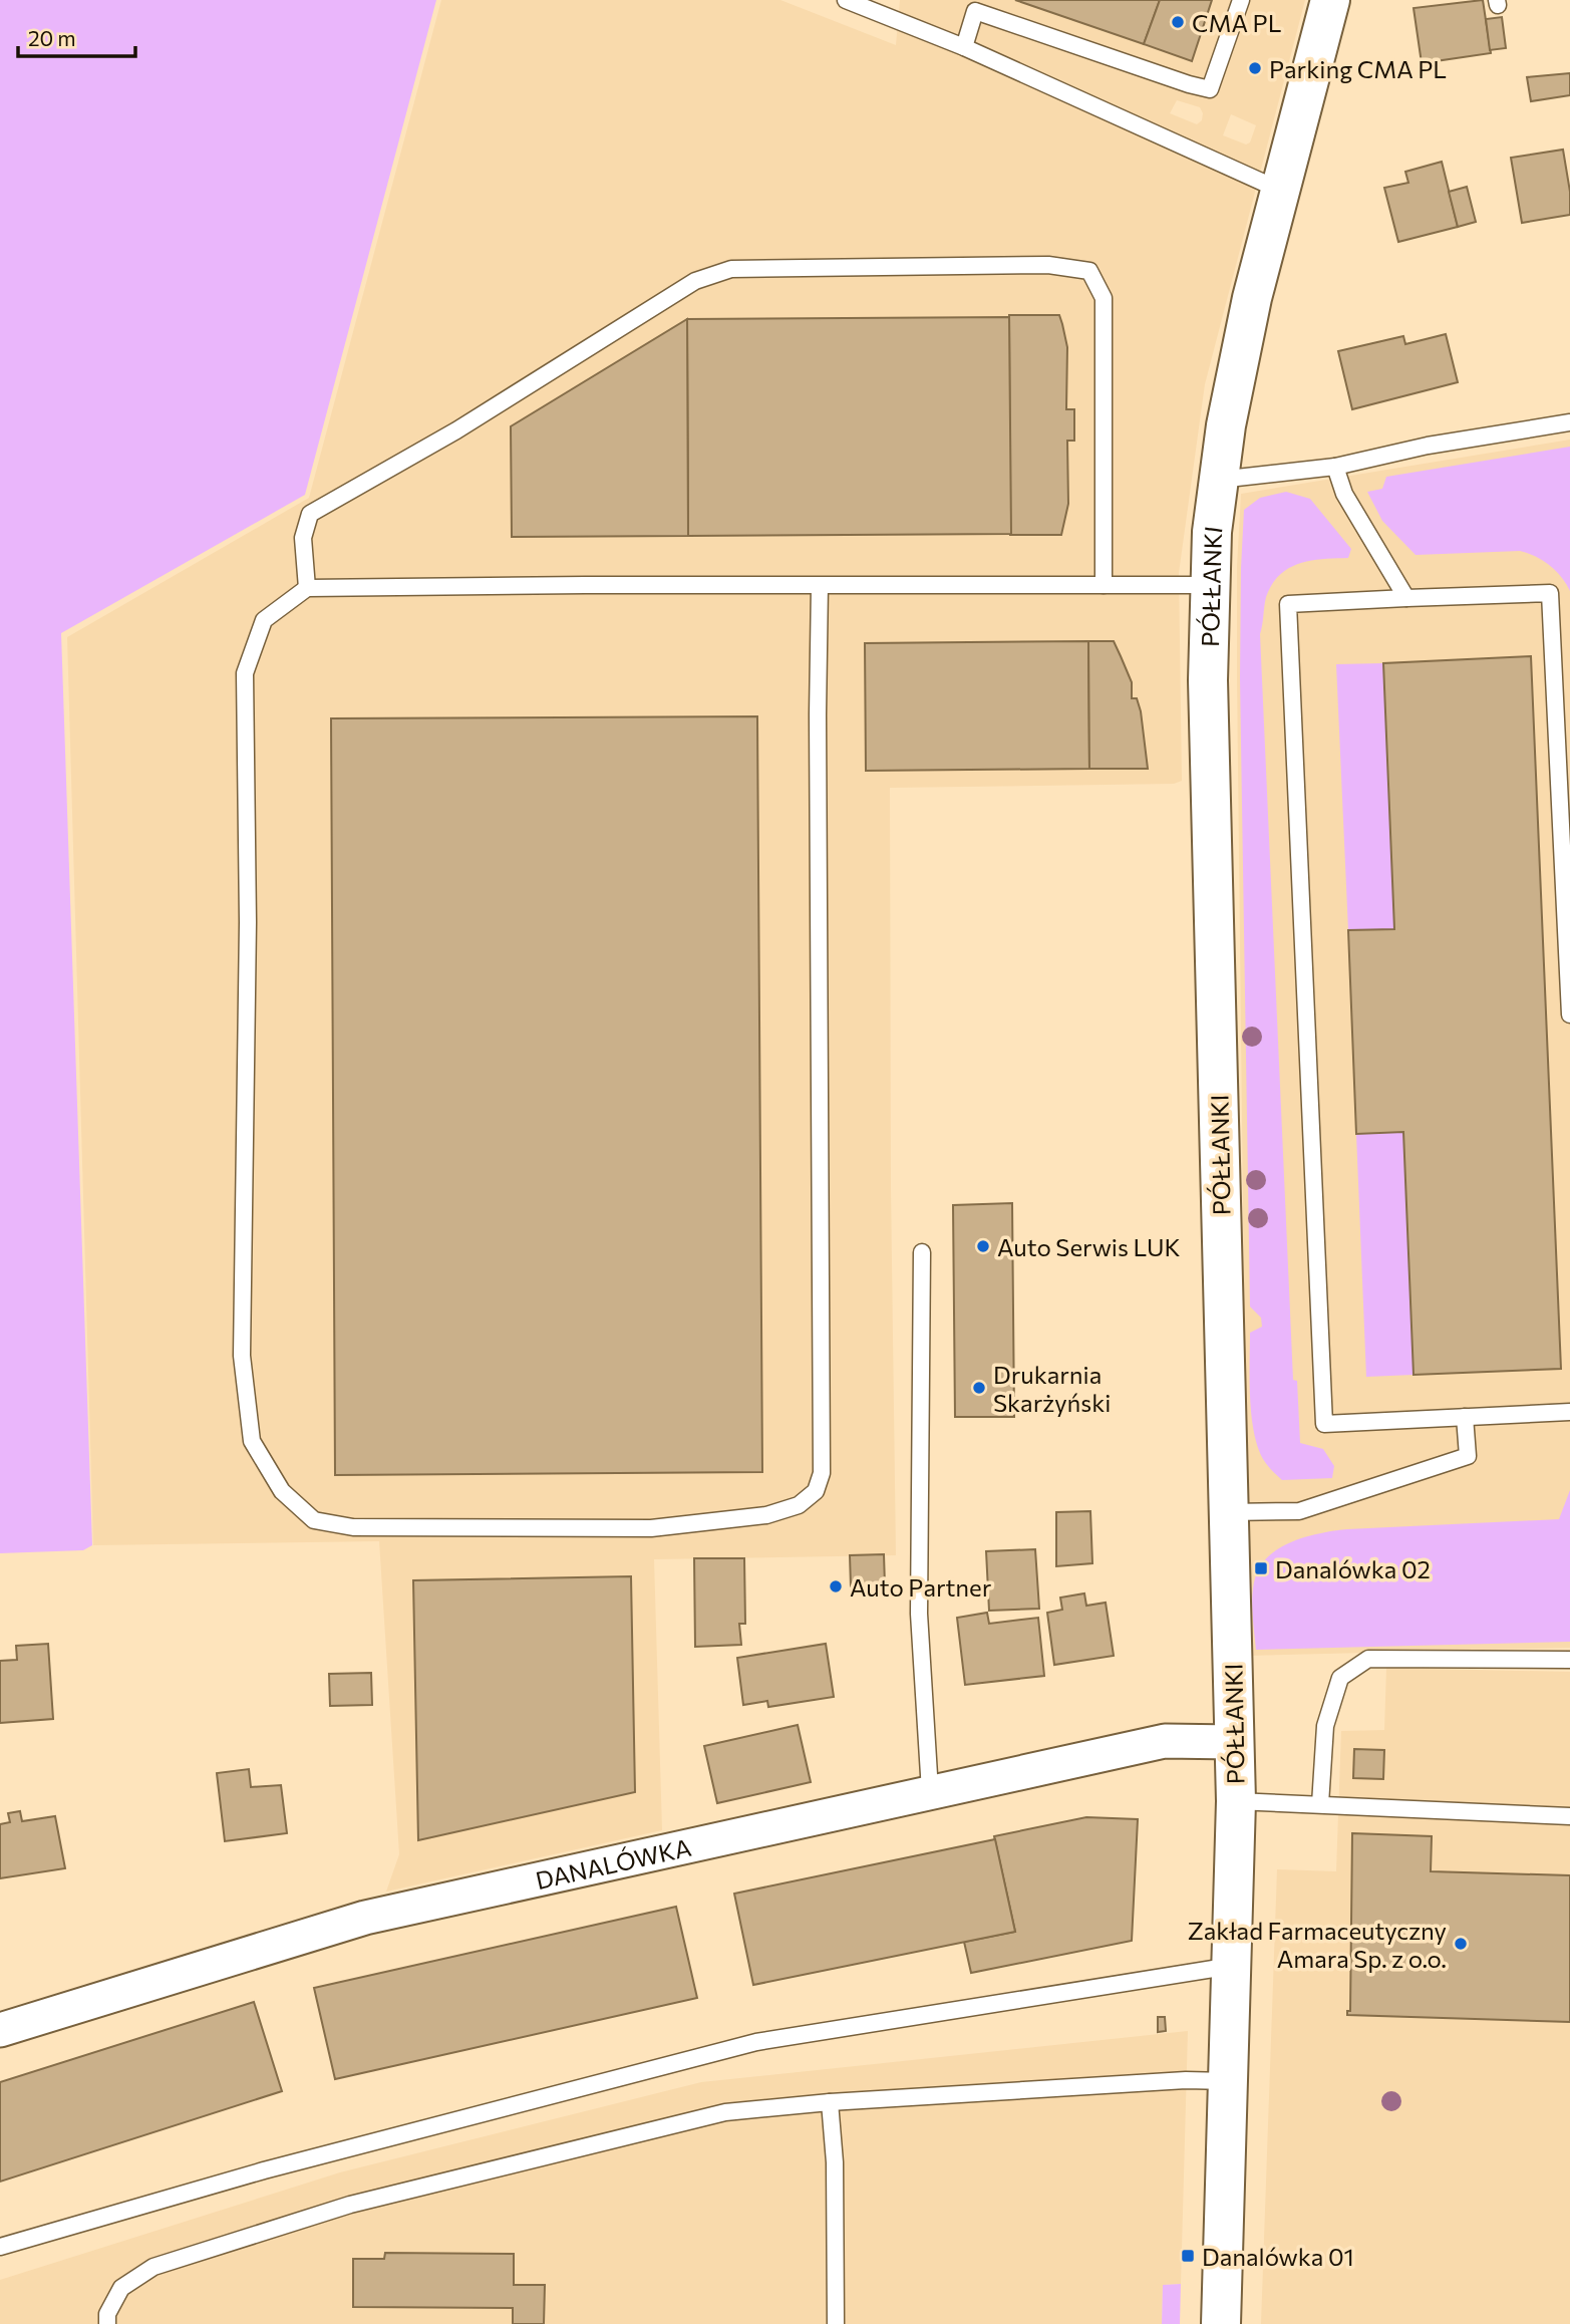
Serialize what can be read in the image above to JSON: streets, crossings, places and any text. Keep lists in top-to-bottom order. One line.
{"streets":{"street":["PÓŁŁANKI","DANALÓWKA"]},"crossings":[["PÓŁŁANKI","DANALÓWKA"]],"places":{"other":["CMA PL","Parking CMA PL","Auto Serwis LUK","Drukarnia Skarżyński","Auto Partner","Zakład Farmaceutyczny Amara Sp. z o.o."],"transit":["Danalówka 02","Danalówka 01"]},"scale_bar":"20 m"}
